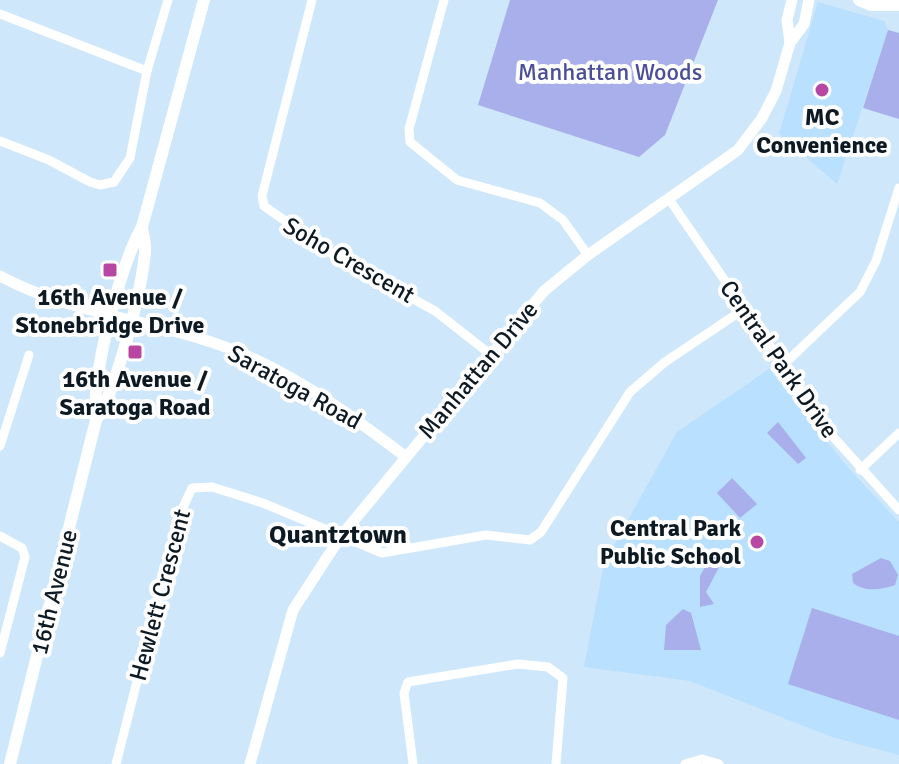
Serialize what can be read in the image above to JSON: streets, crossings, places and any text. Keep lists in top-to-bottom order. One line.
{"streets":{"main road":["16th Avenue"],"street":["Soho Crescent","Central Park Drive","Manhattan Drive","Saratoga Road","Hewlett Crescent"]},"crossings":[["Soho Crescent","Manhattan Drive"],["Central Park Drive","Manhattan Drive"],["Manhattan Drive","Saratoga Road"],["Manhattan Drive","Hewlett Crescent"],["Saratoga Road","16th Avenue"]],"districts":["Quantztown"],"parks":["Manhattan Woods"],"places":{"other":["MC Convenience","Central Park Public School"],"transit":["16th Avenue / Stonebridge Drive","16th Avenue / Saratoga Road"]}}
